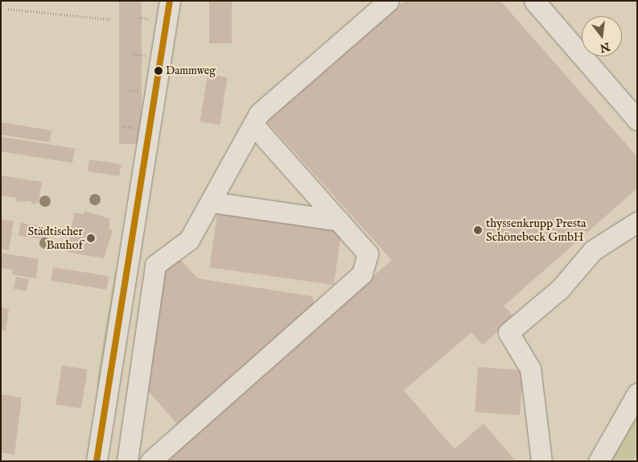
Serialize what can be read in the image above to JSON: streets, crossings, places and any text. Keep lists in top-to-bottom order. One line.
{"places":["Dammweg","thyssenkrupp Presta Schönebeck GmbH","Städtischer Bauhof"],"north":"bottom"}
